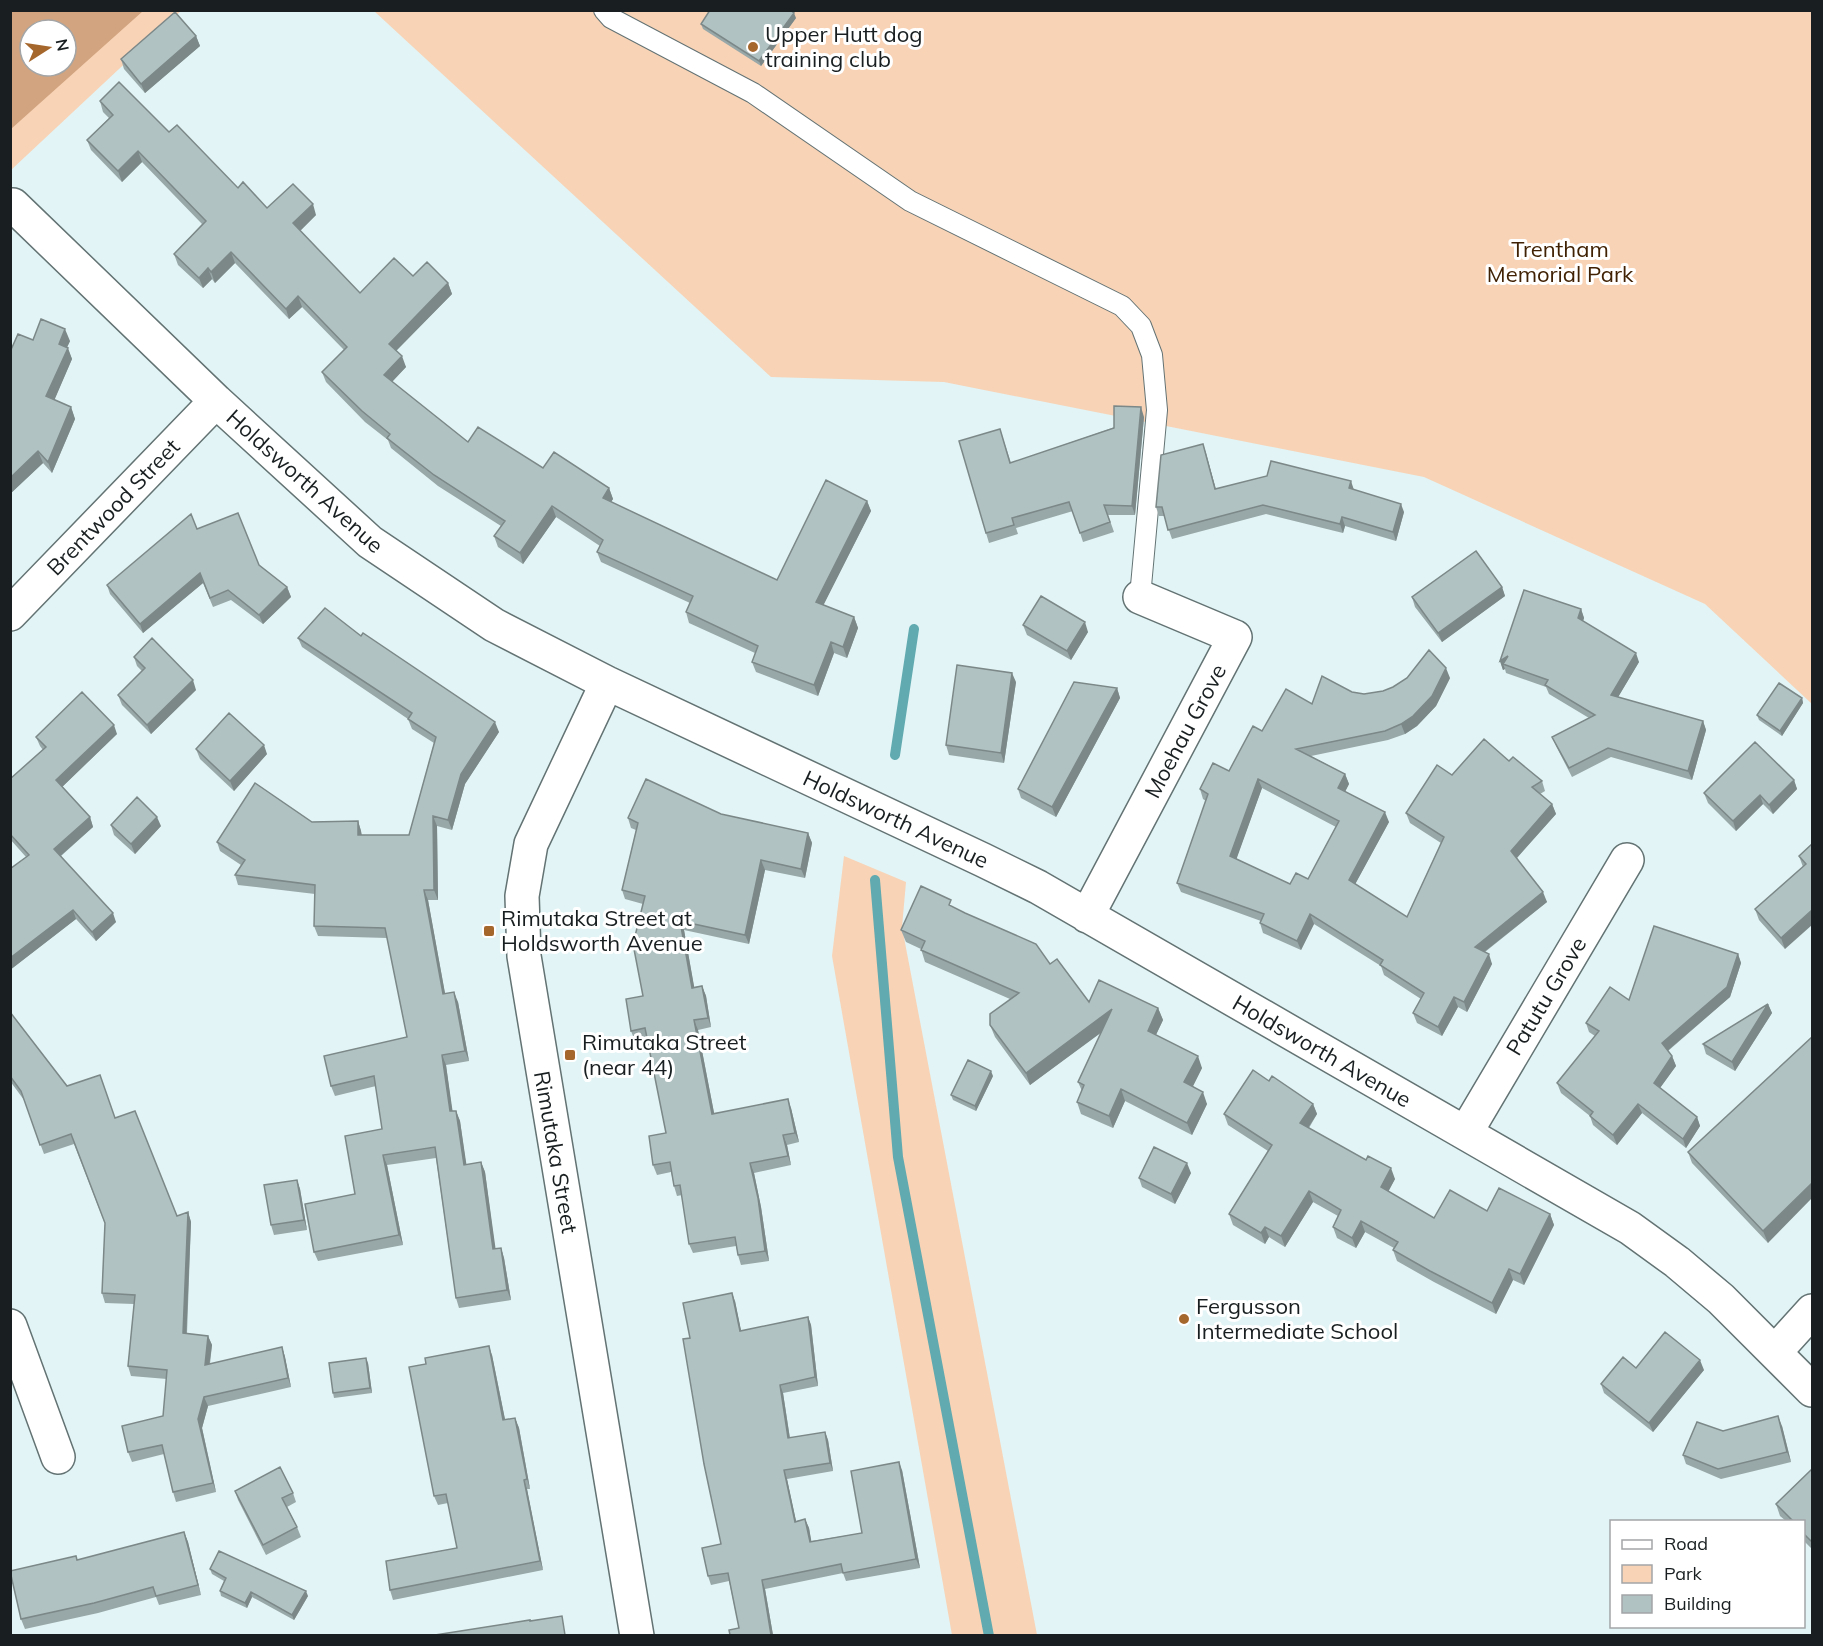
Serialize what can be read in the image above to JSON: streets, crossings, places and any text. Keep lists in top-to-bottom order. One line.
{"streets":{"street":["Holdsworth Avenue","Brentwood Street","Moehau Grove","Patutu Grove","Rimutaka Street"]},"crossings":[["Holdsworth Avenue","Brentwood Street"],["Holdsworth Avenue","Moehau Grove"],["Holdsworth Avenue","Patutu Grove"],["Holdsworth Avenue","Rimutaka Street"]],"parks":["Trentham Memorial Park"],"places":{"other":["Upper Hutt dog training club","Fergusson Intermediate School"],"transit":["Rimutaka Street at Holdsworth Avenue","Rimutaka Street (near 44)"]},"legend":["Road","Park","Building"],"north":"right"}
